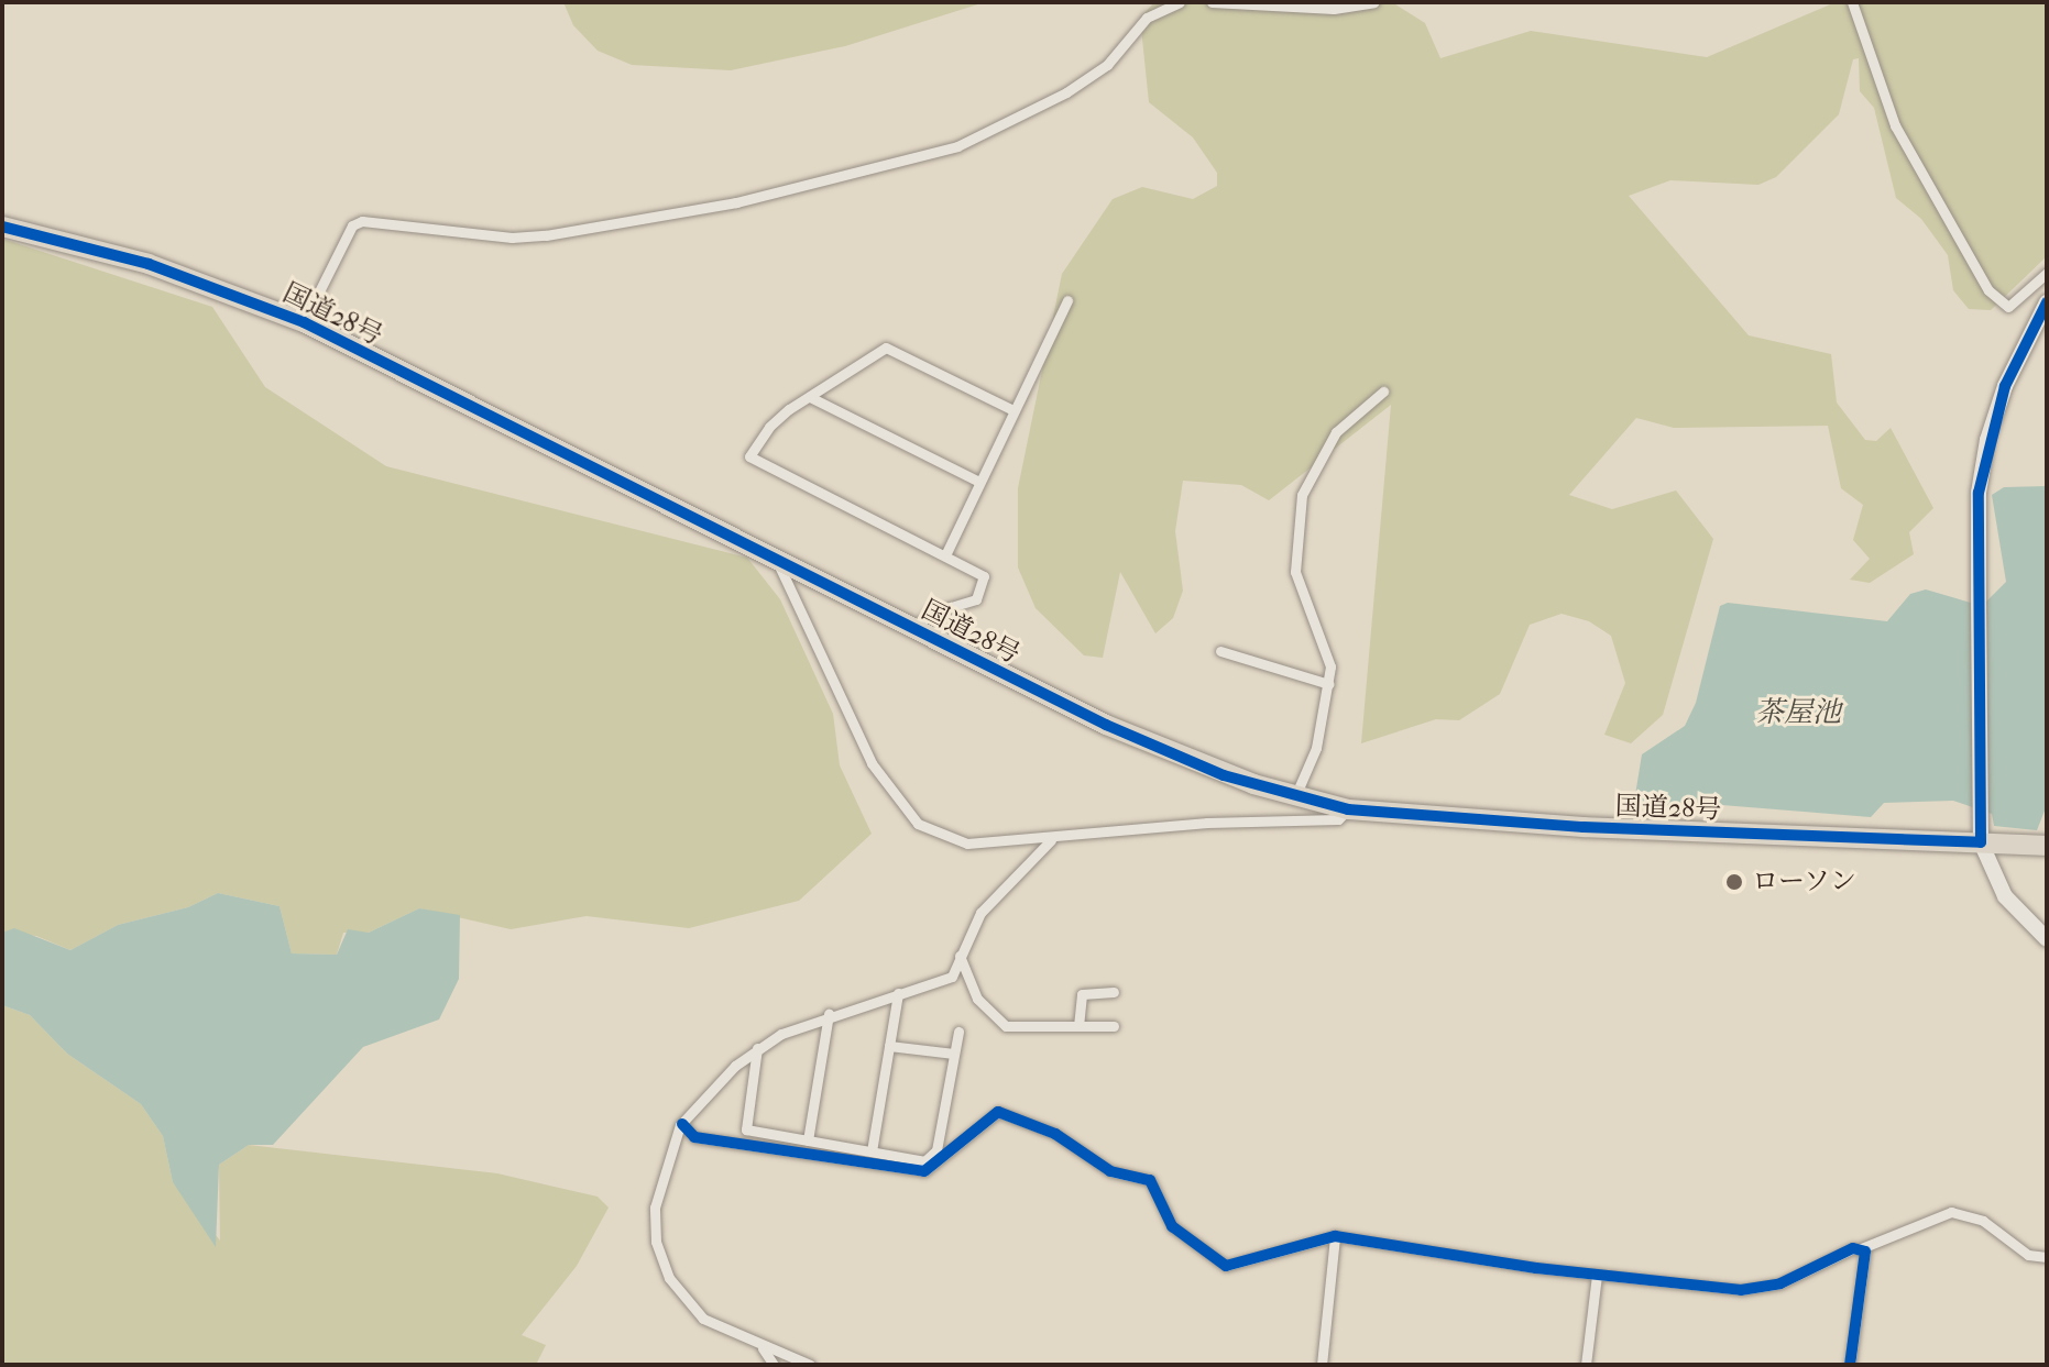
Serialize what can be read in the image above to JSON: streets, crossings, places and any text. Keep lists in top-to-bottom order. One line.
{"streets":{"highway":["国道28号"]},"water":["茶屋池"],"places":["ローソン"]}
